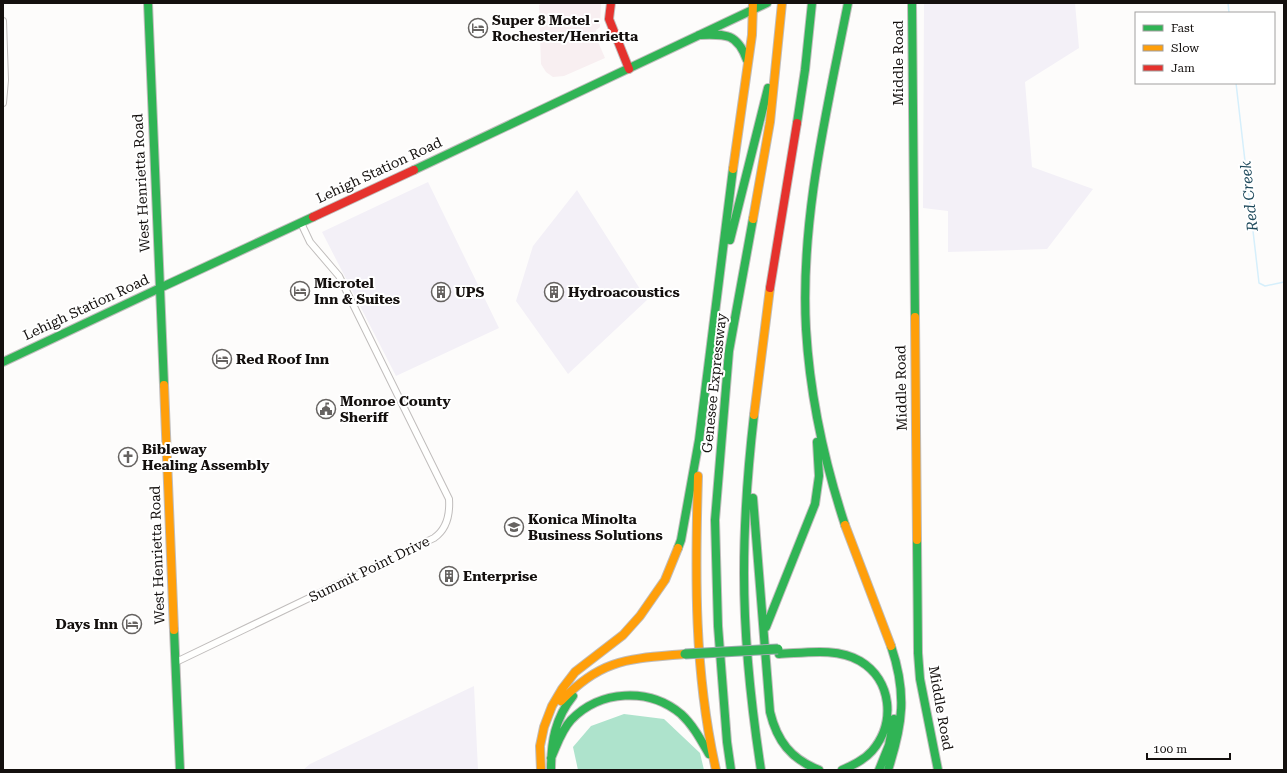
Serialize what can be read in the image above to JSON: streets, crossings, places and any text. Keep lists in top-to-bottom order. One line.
{"streets":{"main road":["Middle Road","Lehigh Station Road","West Henrietta Road","Genesee Expressway"],"street":["Summit Point Drive"]},"crossings":[["Lehigh Station Road","West Henrietta Road"],["Lehigh Station Road","Summit Point Drive"],["West Henrietta Road","Summit Point Drive"]],"water":["Red Creek"],"places":{"hotel":["Super 8 Motel - Rochester/Henrietta","Microtel Inn & Suites","Red Roof Inn","Days Inn"],"building":["UPS","Hydroacoustics","Enterprise"],"public building":["Monroe County Sheriff"],"church":["Bibleway Healing Assembly"],"school or university":["Konica Minolta Business Solutions"]},"legend":["Fast","Slow","Jam"],"scale_bar":"100 m"}
